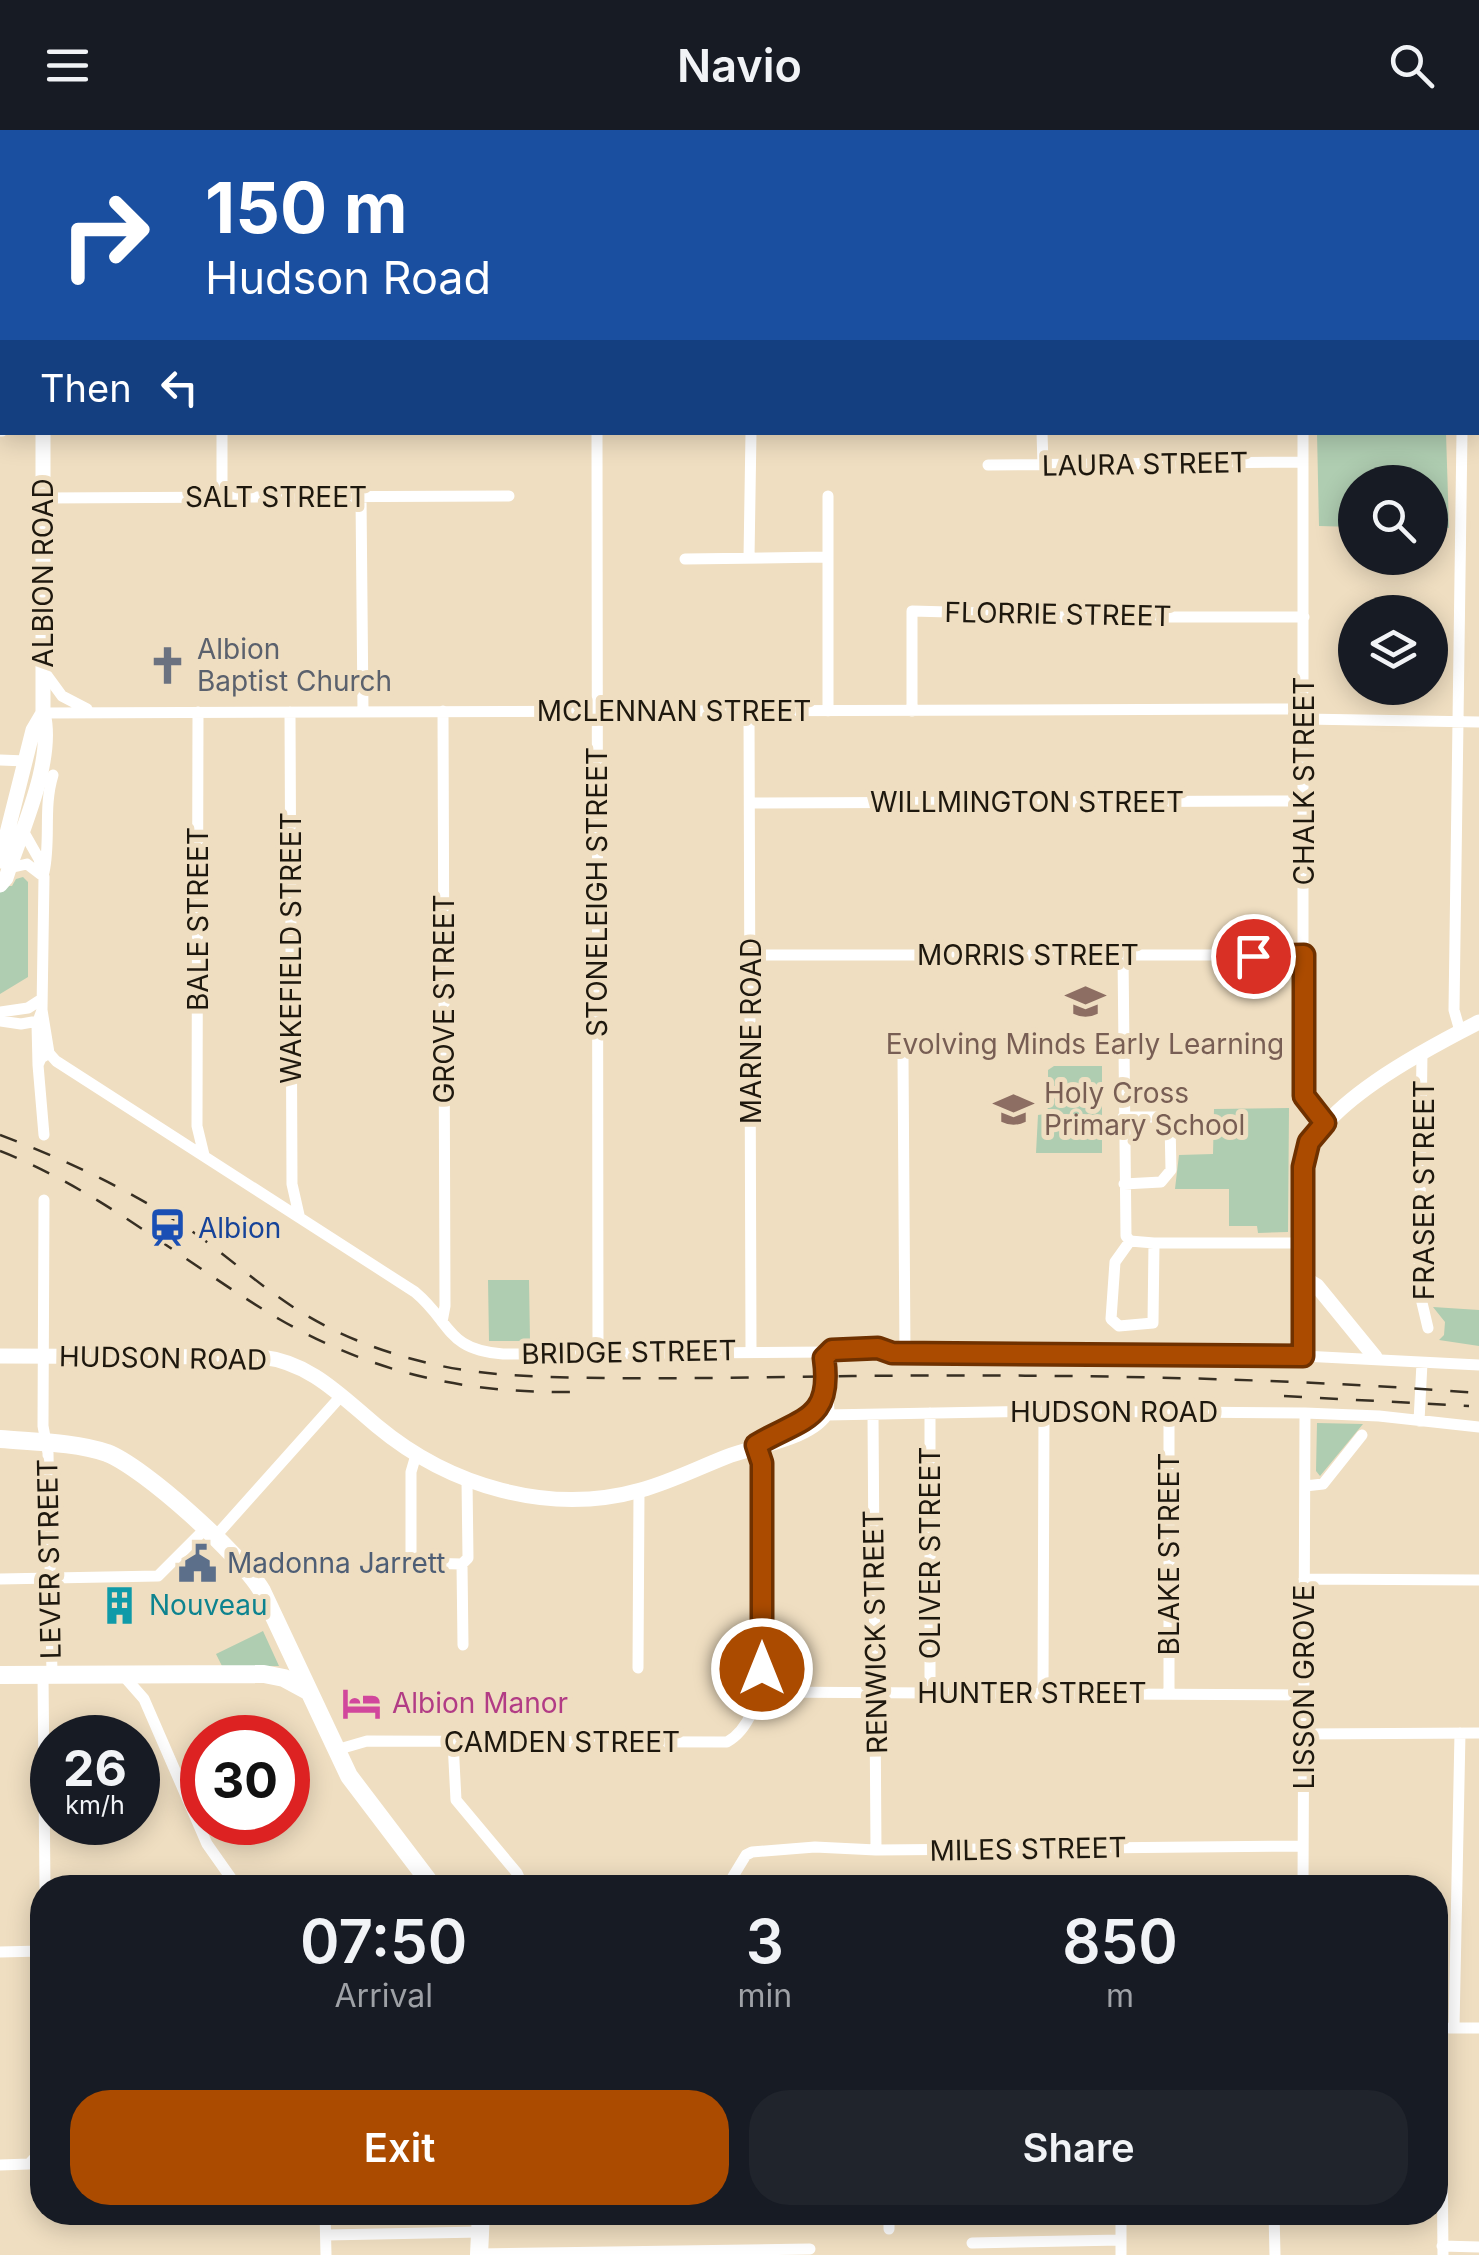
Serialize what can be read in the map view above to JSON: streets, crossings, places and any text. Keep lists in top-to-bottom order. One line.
{"streets":{"main road":["ALBION ROAD","BRIDGE STREET","HUDSON ROAD"],"street":["LAURA STREET","SALT STREET","FLORRIE STREET","MCLENNAN STREET","CHALK STREET","WILLMINGTON STREET","STONELEIGH STREET","BALE STREET","WAKEFIELD STREET","MORRIS STREET","GROVE STREET","MARNE ROAD","FRASER STREET","OLIVER STREET","BLAKE STREET","LEVER STREET","RENWICK STREET","LISSON GROVE","HUNTER STREET","CAMDEN STREET","MILES STREET"]},"crossings":[["LAURA STREET","CHALK STREET"],["SALT STREET","ALBION ROAD"],["ALBION ROAD","MCLENNAN STREET"],["FLORRIE STREET","MCLENNAN STREET"],["FLORRIE STREET","CHALK STREET"],["MCLENNAN STREET","CHALK STREET"],["MCLENNAN STREET","STONELEIGH STREET"],["MCLENNAN STREET","BALE STREET"],["MCLENNAN STREET","WAKEFIELD STREET"],["MCLENNAN STREET","GROVE STREET"],["MCLENNAN STREET","MARNE ROAD"],["CHALK STREET","WILLMINGTON STREET"],["CHALK STREET","MORRIS STREET"],["WILLMINGTON STREET","MARNE ROAD"],["STONELEIGH STREET","BRIDGE STREET"],["BALE STREET","BRIDGE STREET"],["WAKEFIELD STREET","BRIDGE STREET"],["MORRIS STREET","MARNE ROAD"],["GROVE STREET","BRIDGE STREET"],["MARNE ROAD","BRIDGE STREET"],["HUDSON ROAD","OLIVER STREET"],["HUDSON ROAD","BLAKE STREET"],["HUDSON ROAD","RENWICK STREET"],["HUDSON ROAD","LISSON GROVE"],["OLIVER STREET","HUNTER STREET"],["BLAKE STREET","HUNTER STREET"],["RENWICK STREET","HUNTER STREET"],["RENWICK STREET","MILES STREET"],["LISSON GROVE","HUNTER STREET"],["LISSON GROVE","MILES STREET"],["HUNTER STREET","CAMDEN STREET"]],"places":{"church":["Albion Baptist Church"],"school or university":["Evolving Minds Early Learning","Holy Cross Primary School"],"station":["Albion"],"public building":["Madonna Jarrett"],"building":["Nouveau"],"hotel":["Albion Manor"]},"page":{"header":"Navio","turn":["150 m","Hudson Road"],"then":"Then","speed":"26 km/h","limit":"30","eta":["07:50","Arrival","3","min","850","m"],"buttons":["Exit","Share"]}}
